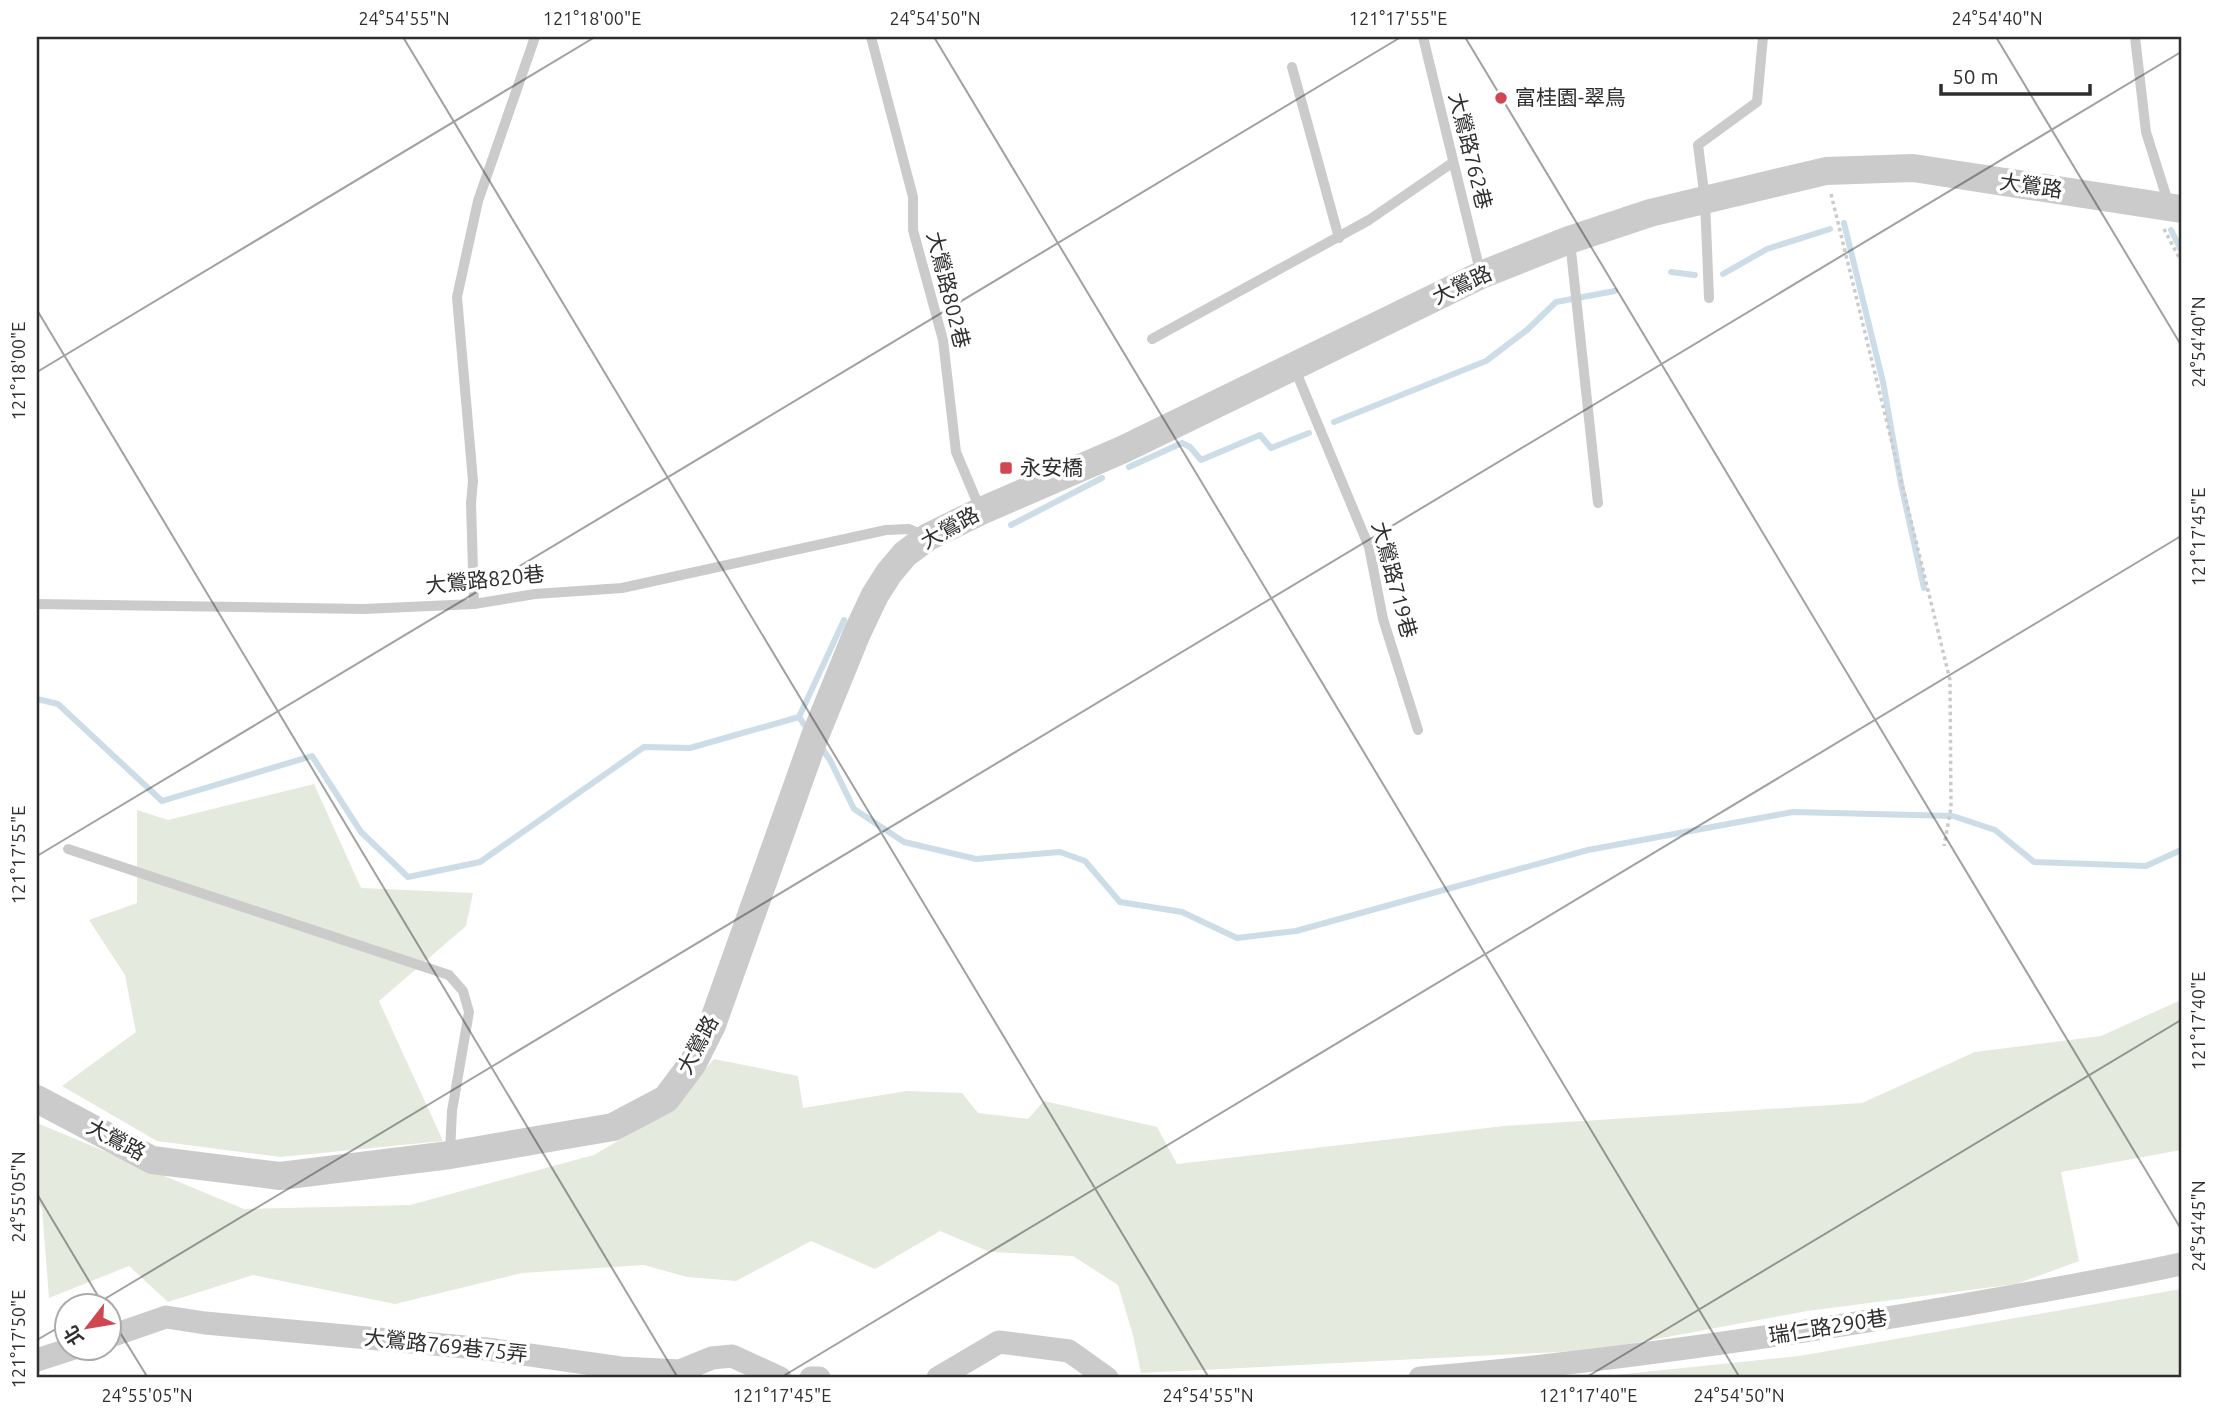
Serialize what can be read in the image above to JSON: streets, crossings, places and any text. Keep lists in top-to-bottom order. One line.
{"streets":{"street":["大鶯路","瑞仁路290巷","大鶯路769巷75弄"],"lane":["大鶯路762巷","大鶯路802巷","大鶯路820巷","大鶯路719巷"]},"crossings":[["大鶯路762巷","大鶯路"],["大鶯路","大鶯路802巷"],["大鶯路","大鶯路820巷"],["大鶯路","大鶯路719巷"]],"places":{"other":["富桂園-翠鳥"],"transit":["永安橋"]},"scale_bar":"50 m","north":"bottom left","coordinates":["24°54'55\"N","121°18'00\"E","24°54'50\"N","121°17'55\"E","24°54'40\"N","121°17'45\"E","121°17'40\"E","24°55'05\"N","24°54'45\"N","121°17'50\"E"]}
